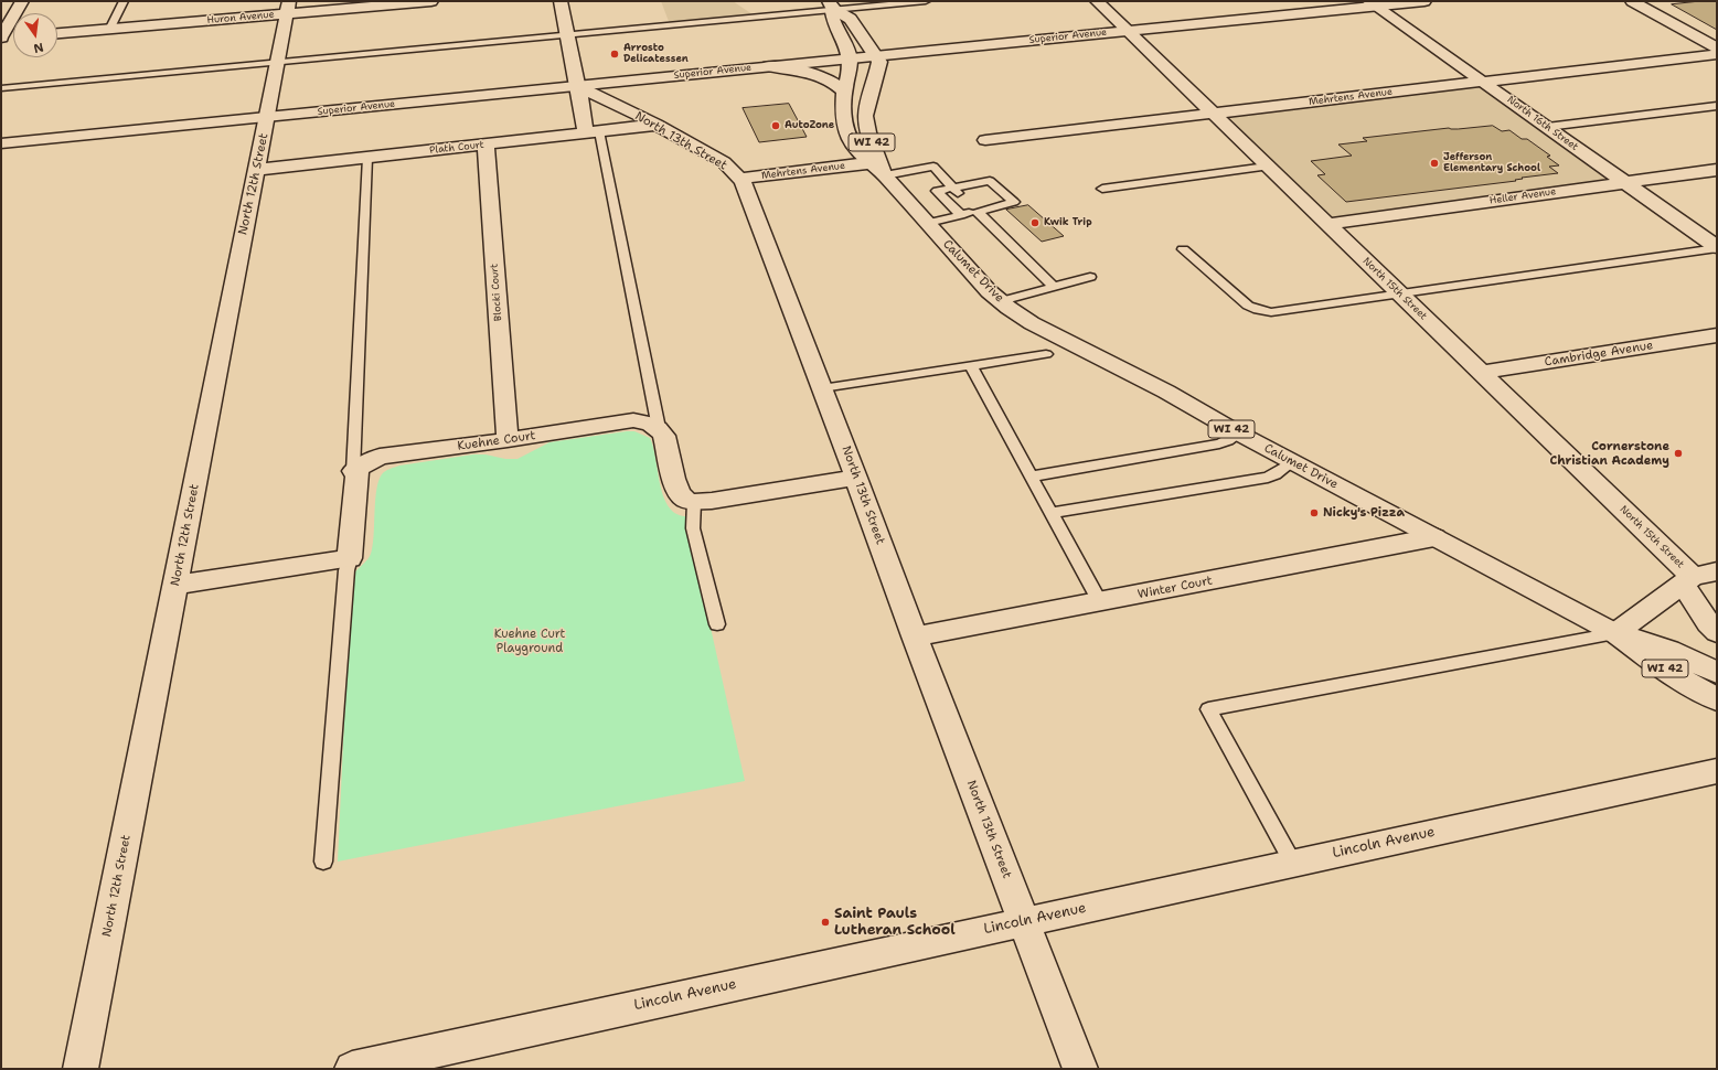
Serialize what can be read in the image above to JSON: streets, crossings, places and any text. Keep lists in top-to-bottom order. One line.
{"streets":{"street":["Huron Avenue","Superior Avenue","Mehrtens Avenue","North 16th Street","North 13th Street","WI 42","Plath Court","North 12th Street","Heller Avenue","Calumet Drive","North 15th Street","Blocki Court","Cambridge Avenue","Kuehne Court","Winter Court","Lincoln Avenue"]},"crossings":[["Huron Avenue","North 12th Street"],["Superior Avenue","North 16th Street"],["Superior Avenue","North 13th Street"],["Superior Avenue","WI 42"],["Superior Avenue","North 12th Street"],["Superior Avenue","North 15th Street"],["Mehrtens Avenue","North 16th Street"],["Mehrtens Avenue","North 13th Street"],["Mehrtens Avenue","WI 42"],["Mehrtens Avenue","Calumet Drive"],["Mehrtens Avenue","North 15th Street"],["North 16th Street","Heller Avenue"],["North 13th Street","Plath Court"],["North 13th Street","Winter Court"],["North 13th Street","Lincoln Avenue"],["WI 42","Calumet Drive"],["Plath Court","North 12th Street"],["Plath Court","Blocki Court"],["Heller Avenue","North 15th Street"],["Calumet Drive","Winter Court"],["North 15th Street","Cambridge Avenue"],["Blocki Court","Kuehne Court"]],"parks":["Kuehne Curt Playground"],"places":["Arrosto Delicatessen","AutoZone","Jefferson Elementary School","Kwik Trip","Cornerstone Christian Academy","Nicky's Pizza","Saint Pauls Lutheran School"],"north":"bottom"}
